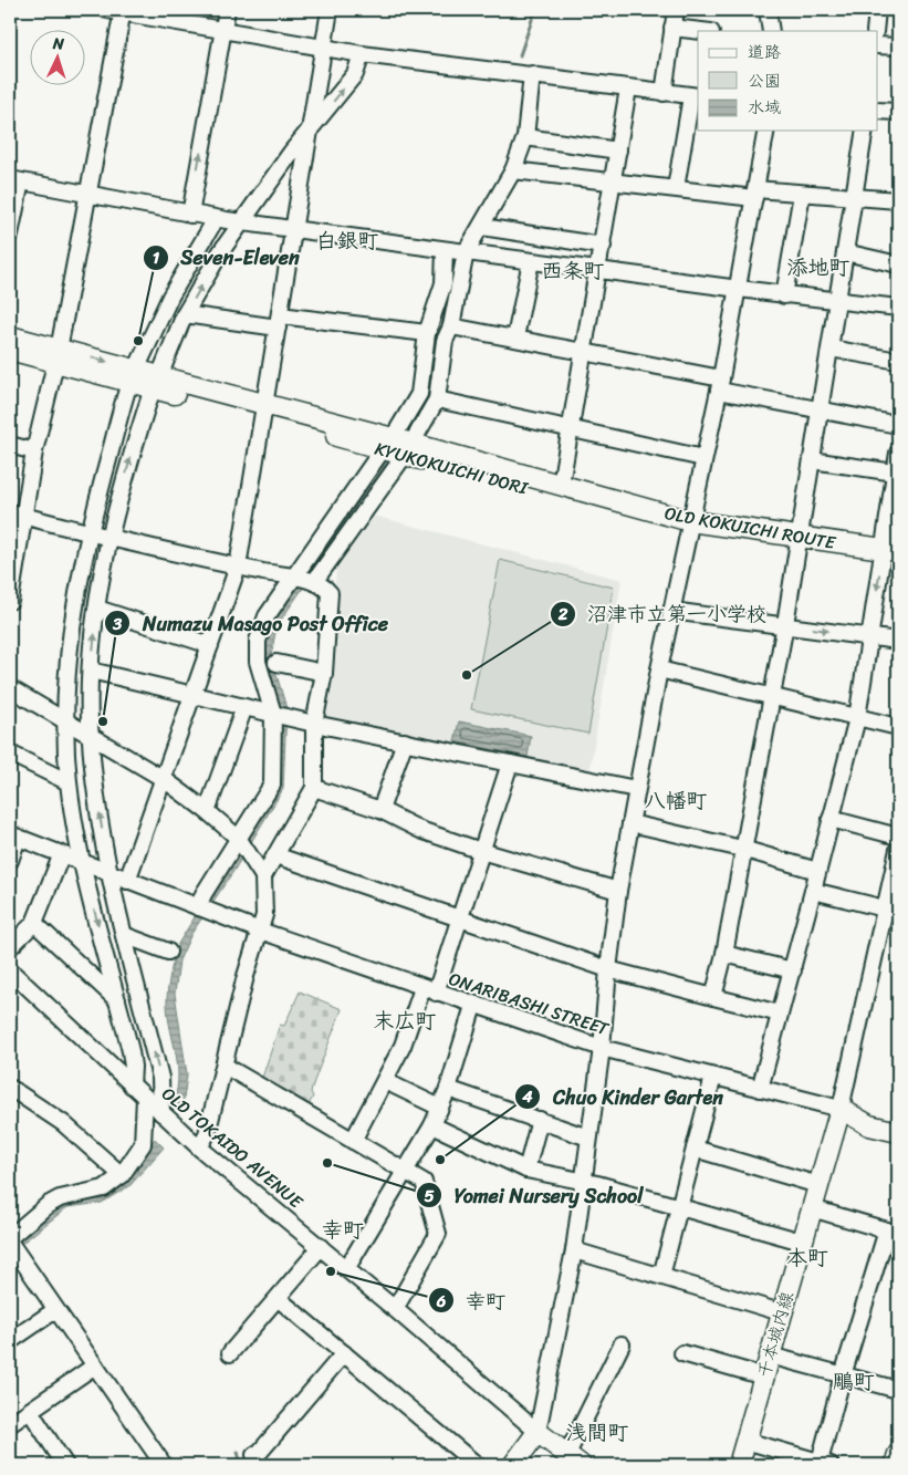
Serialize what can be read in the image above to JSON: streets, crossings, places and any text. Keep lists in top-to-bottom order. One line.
{"streets":{"main road":["KYUKOKUICHI DORI","OLD KOKUICHI ROUTE","千本城内線"],"street":["ONARIBASHI STREET","OLD TOKAIDO AVENUE"]},"crossings":[["KYUKOKUICHI DORI","OLD KOKUICHI ROUTE"],["ONARIBASHI STREET","千本城内線"]],"districts":["白銀町","添地町","西条町","八幡町","末広町","幸町","本町","鵰町","浅間町"],"places":["Seven-Eleven","沼津市立第一小学校","Numazu Masago Post Office","Chuo Kinder Garten","Yomei Nursery School","幸町"],"legend":["道路","公園","水域"],"north":"top"}
